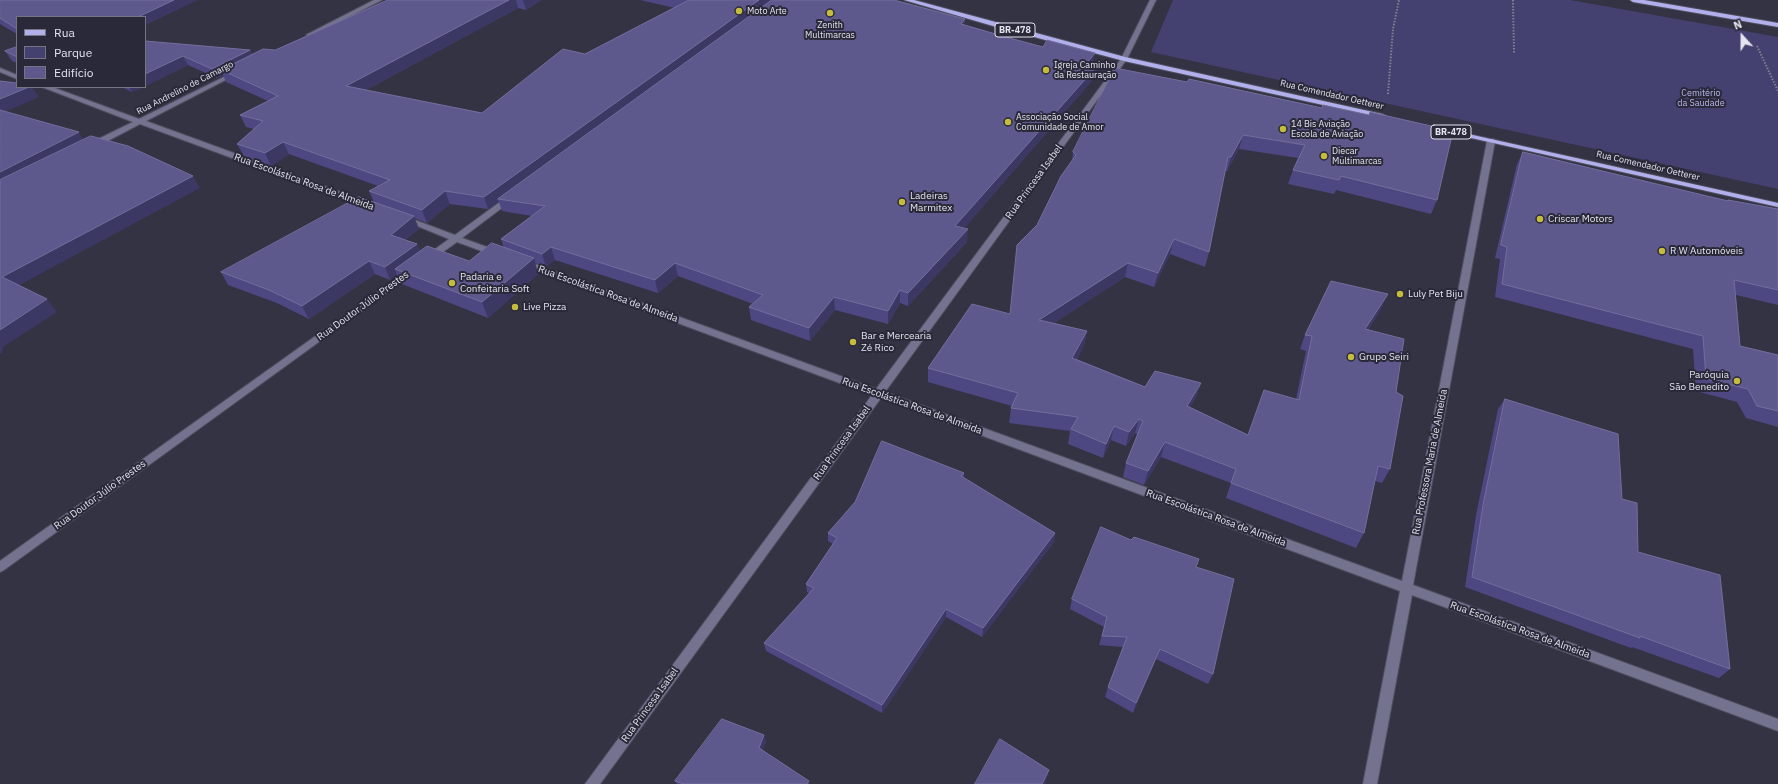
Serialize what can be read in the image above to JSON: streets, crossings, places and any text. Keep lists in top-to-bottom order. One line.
{"streets":{"main road":["BR-478","Rua Comendador Oetterer"],"street":["Rua Andrelino de Camargo","Rua Escolástica Rosa de Almeida","Rua Princesa Isabel","Rua Doutor Júlio Prestes","Rua Professora Maria de Almeida"]},"crossings":[["Rua Andrelino de Camargo","Rua Escolástica Rosa de Almeida"],["Rua Comendador Oetterer","Rua Princesa Isabel"],["Rua Comendador Oetterer","Rua Professora Maria de Almeida"],["Rua Escolástica Rosa de Almeida","Rua Princesa Isabel"],["Rua Escolástica Rosa de Almeida","Rua Doutor Júlio Prestes"],["Rua Escolástica Rosa de Almeida","Rua Professora Maria de Almeida"]],"parks":["Cemitério da Saudade"],"places":["Moto Arte","Zenith Multimarcas","Igreja Caminho da Restauração","Associação Social Comunidade de Amor","14 Bis Aviação Escola de Aviação","Diecar Multimarcas","Ladeiras Marmitex","Criscar Motors","R W Automóveis","Padaria e Confeitaria Soft","Luly Pet Biju","Live Pizza","Bar e Mercearia Zé Rico","Grupo Seiri","Paróquia São Benedito"],"legend":["Rua","Parque","Edifício"],"north":"top"}
